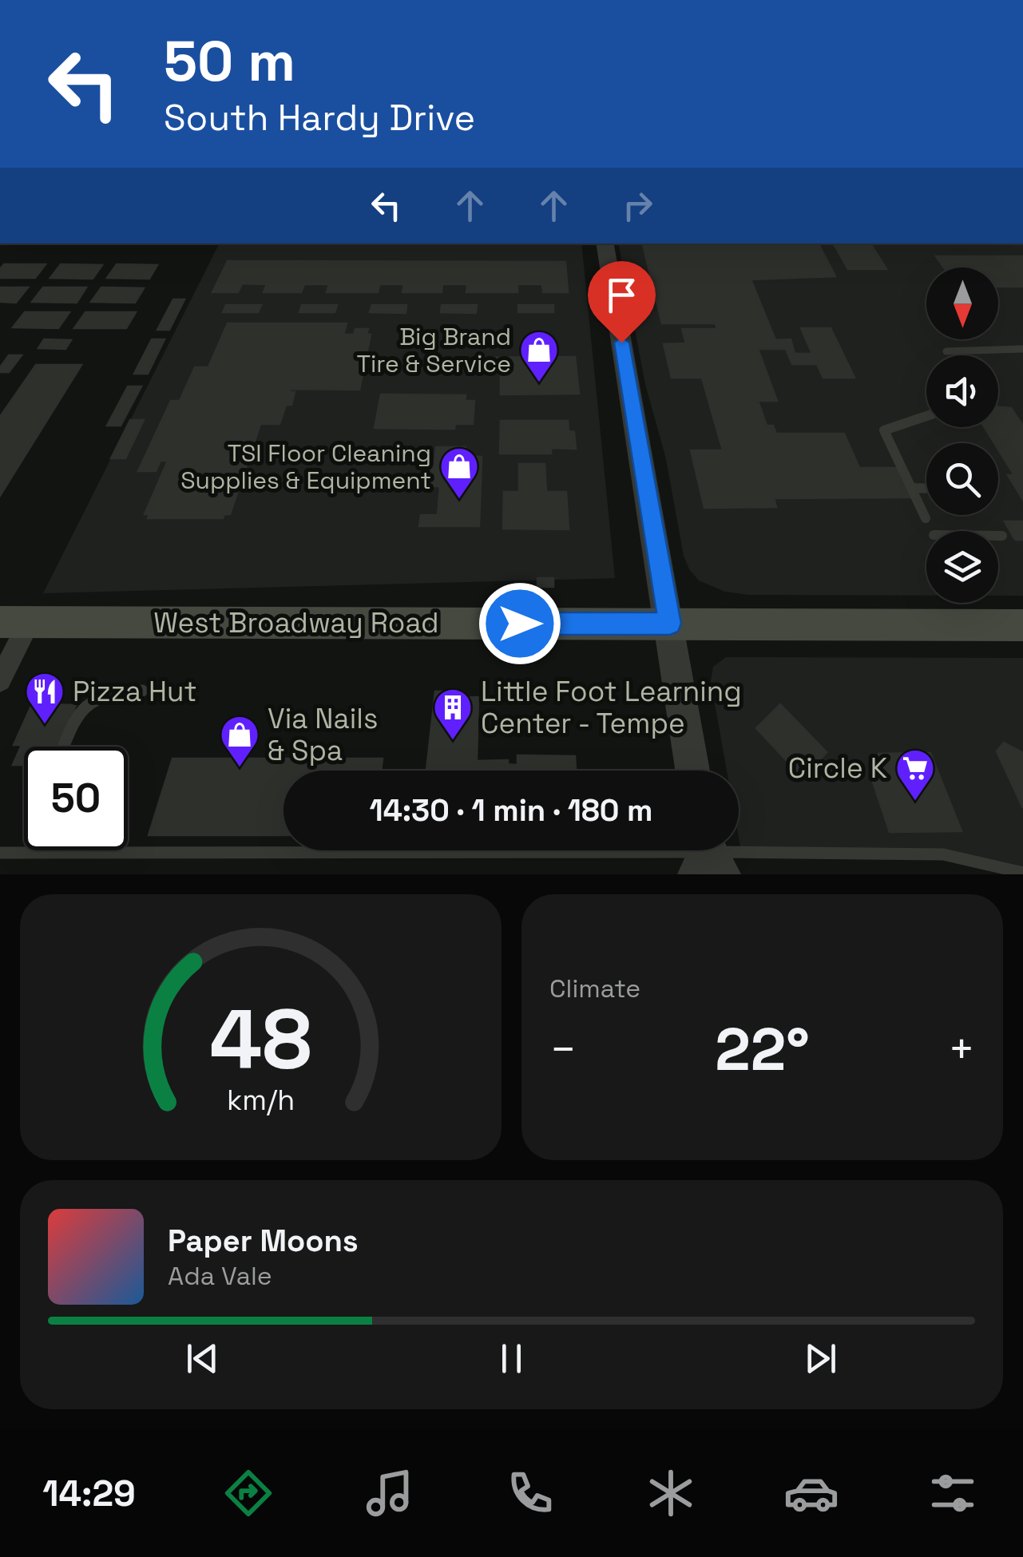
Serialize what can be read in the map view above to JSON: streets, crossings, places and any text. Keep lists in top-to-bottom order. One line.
{"streets":{"main road":["West Broadway Road"]},"places":{"shop":["Big Brand Tire & Service","TSI Floor Cleaning Supplies & Equipment","Via Nails & Spa"],"restaurant":["Pizza Hut"],"building":["Little Foot Learning Center - Tempe"],"supermarket":["Circle K"]},"north":"bottom","page":{"turn":["50 m","South Hardy Drive"],"limit":"50","trip":"14:30 · 1 min · 180 m","tile":"Climate","heat":["−","22°","+"],"song":["Paper Moons","Ada Vale"],"tabs":"14:29","gauge":["48","km/h"]}}
